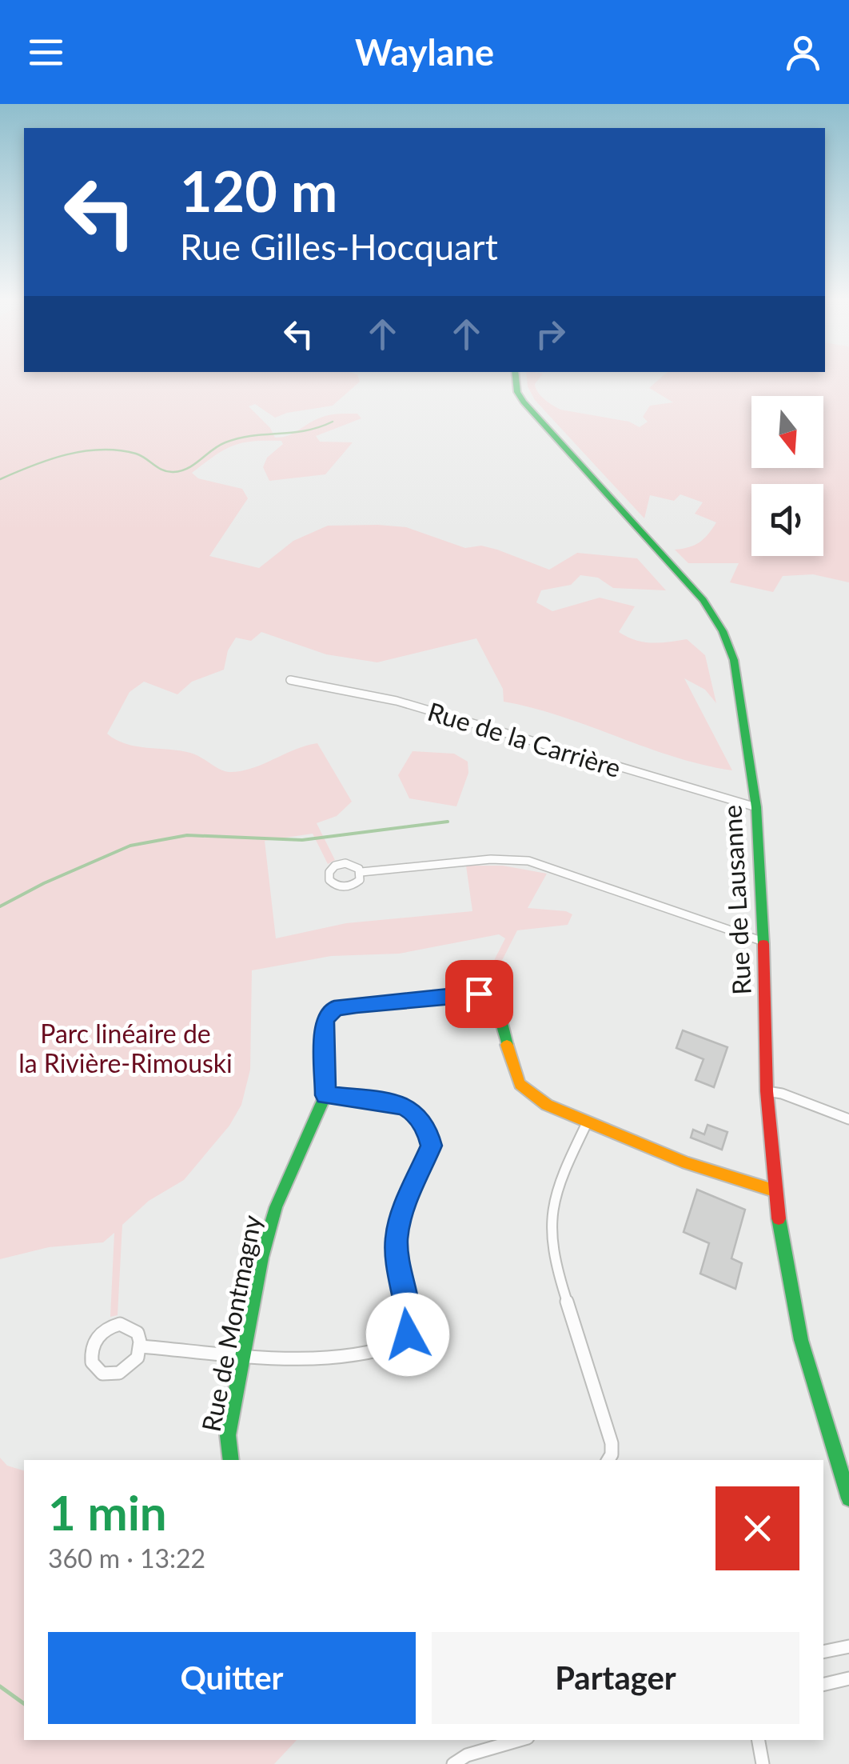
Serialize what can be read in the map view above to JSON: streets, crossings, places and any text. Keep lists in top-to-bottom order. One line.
{"streets":{"street":["Rue de la Carrière","Rue de Lausanne","Rue de Montmagny"]},"crossings":[["Rue de la Carrière","Rue de Lausanne"],["Rue de Lausanne","Rue de Montmagny"]],"parks":["Parc linéaire de la Rivière-Rimouski"],"north":"bottom","page":{"header":"Waylane","turn":["120 m","Rue Gilles-Hocquart"],"heading":["1 min","360 m · 13:22"],"buttons":["Quitter","Partager"]}}
